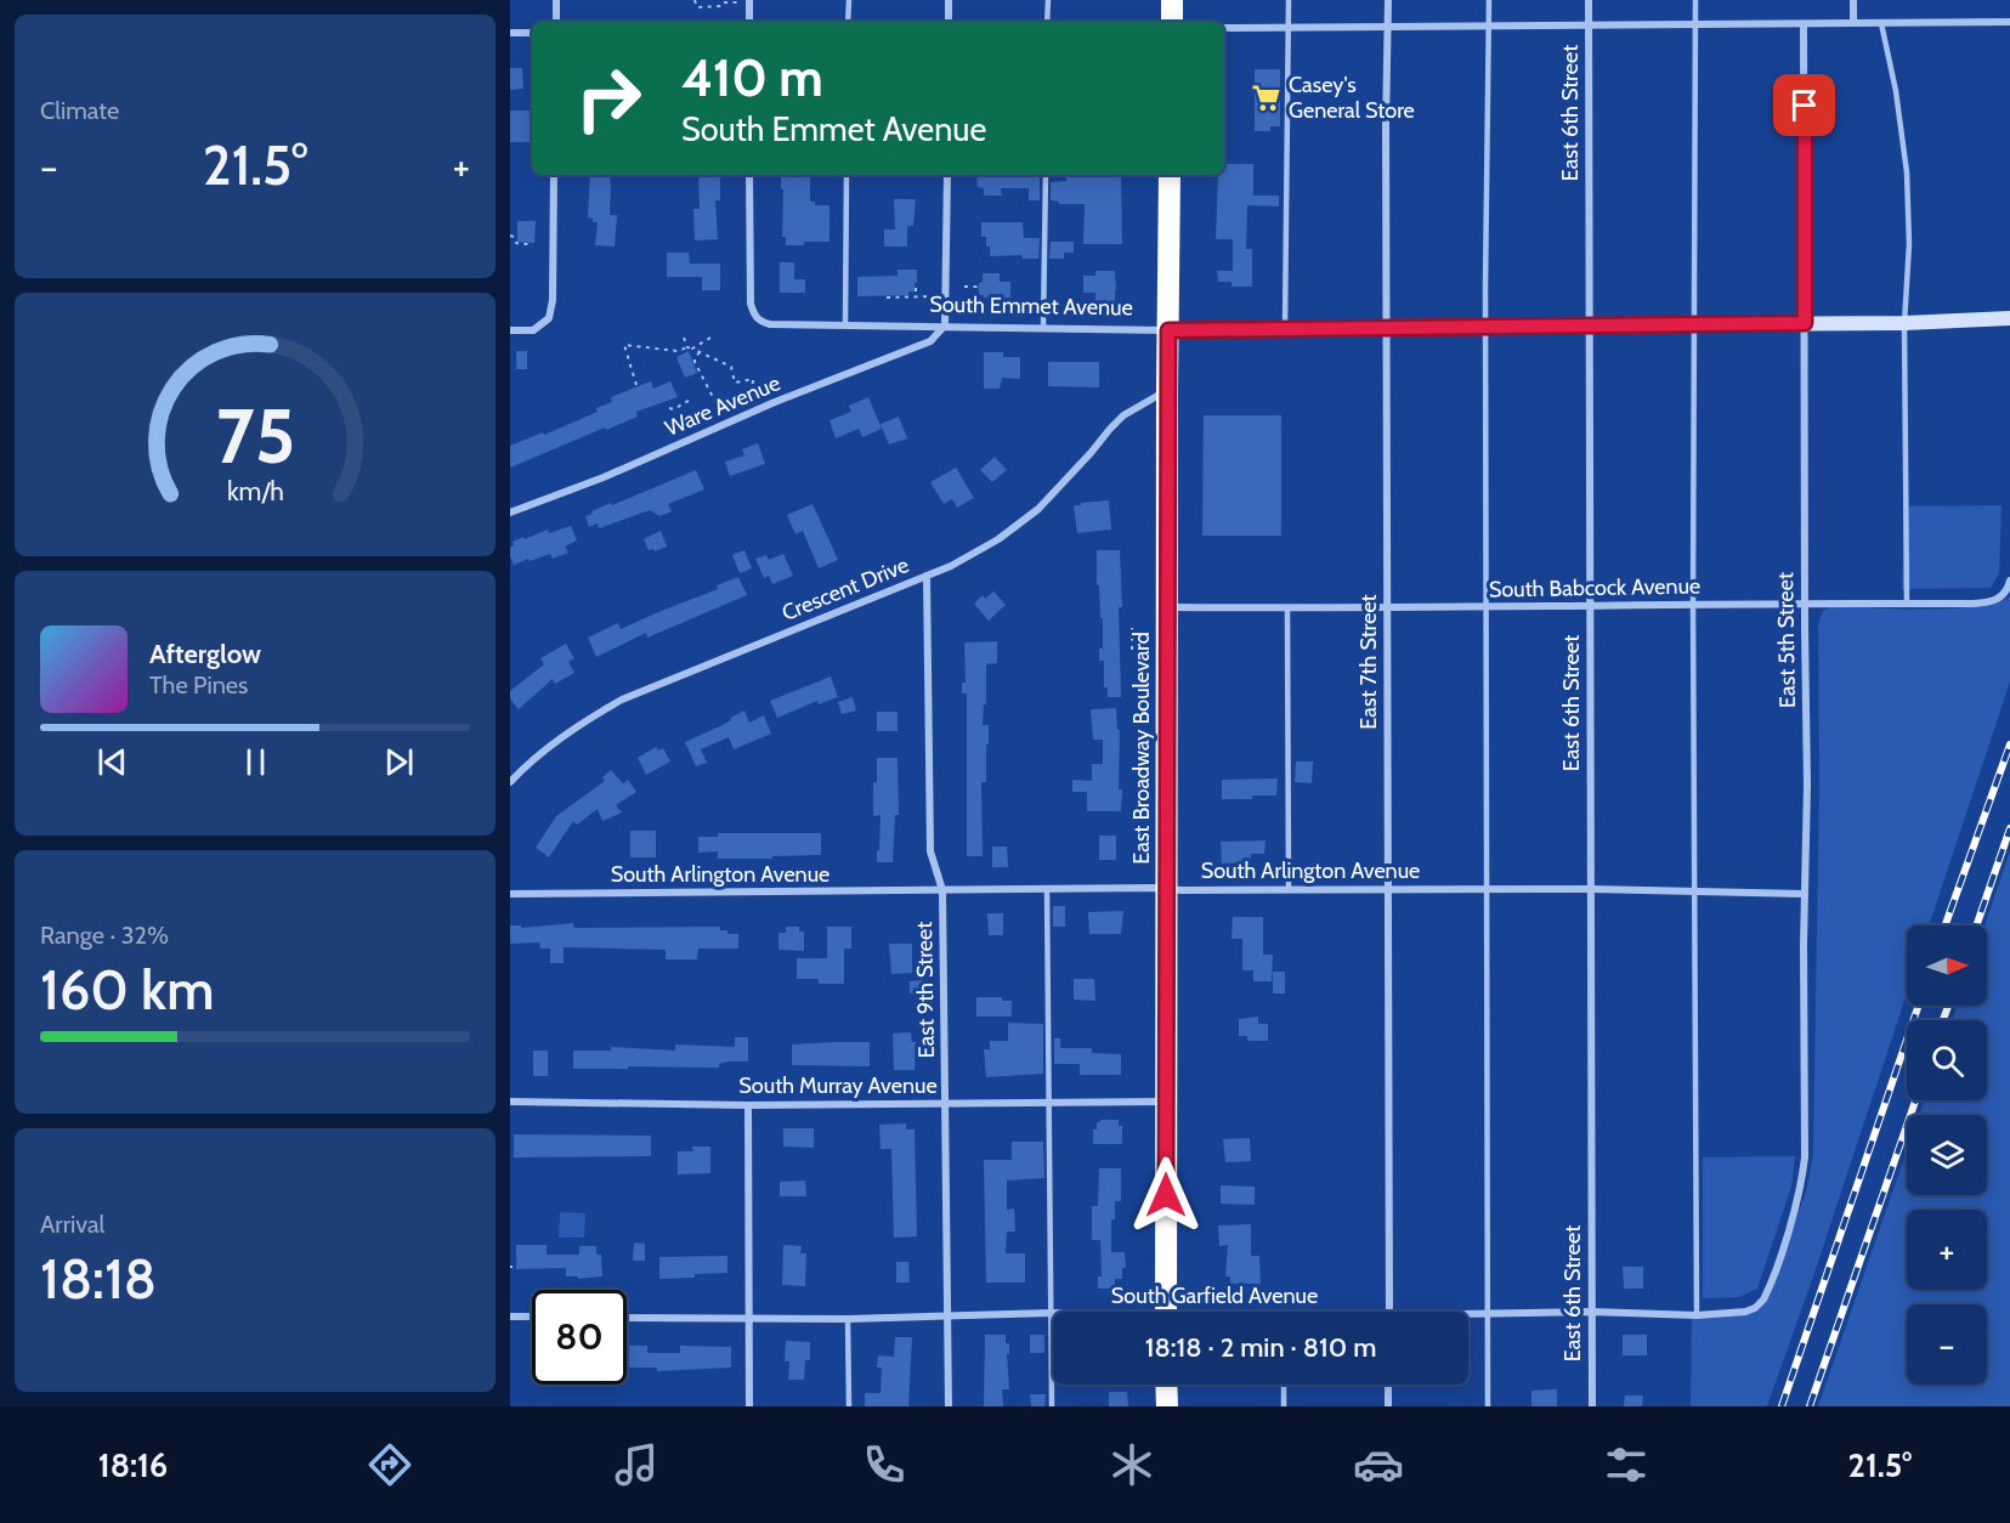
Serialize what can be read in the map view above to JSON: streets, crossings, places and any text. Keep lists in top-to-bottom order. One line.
{"streets":{"highway":["East Broadway Boulevard"],"street":["East 6th Street","South Emmet Avenue","Ware Avenue","South Babcock Avenue","Crescent Drive","East 5th Street","East 7th Street","South Arlington Avenue","East 9th Street","South Murray Avenue","South Garfield Avenue"]},"crossings":[["East 6th Street","South Emmet Avenue"],["East 6th Street","South Babcock Avenue"],["East 6th Street","South Arlington Avenue"],["East 6th Street","South Garfield Avenue"],["South Emmet Avenue","Ware Avenue"],["South Emmet Avenue","East 5th Street"],["South Emmet Avenue","East 7th Street"],["South Emmet Avenue","East Broadway Boulevard"],["South Babcock Avenue","East 5th Street"],["South Babcock Avenue","East 7th Street"],["South Babcock Avenue","East Broadway Boulevard"],["Crescent Drive","East Broadway Boulevard"],["Crescent Drive","East 9th Street"],["East 5th Street","South Arlington Avenue"],["East 5th Street","South Garfield Avenue"],["East 7th Street","South Arlington Avenue"],["East Broadway Boulevard","South Arlington Avenue"],["East Broadway Boulevard","South Murray Avenue"],["South Arlington Avenue","East 9th Street"],["East 9th Street","South Murray Avenue"],["East 9th Street","South Garfield Avenue"]],"places":{"supermarket":["Casey's General Store"]},"north":"right","page":{"tile":["Climate",["Range · 32%","160 km"],["Arrival","18:18"]],"turn":["410 m","South Emmet Avenue"],"heat":["−","21.5°","+"],"song":["Afterglow","The Pines"],"map_buttons":["+","−"],"limit":"80","trip":"18:18 · 2 min · 810 m","tabs":["18:16","21.5°"],"gauge":["75","km/h"]}}
